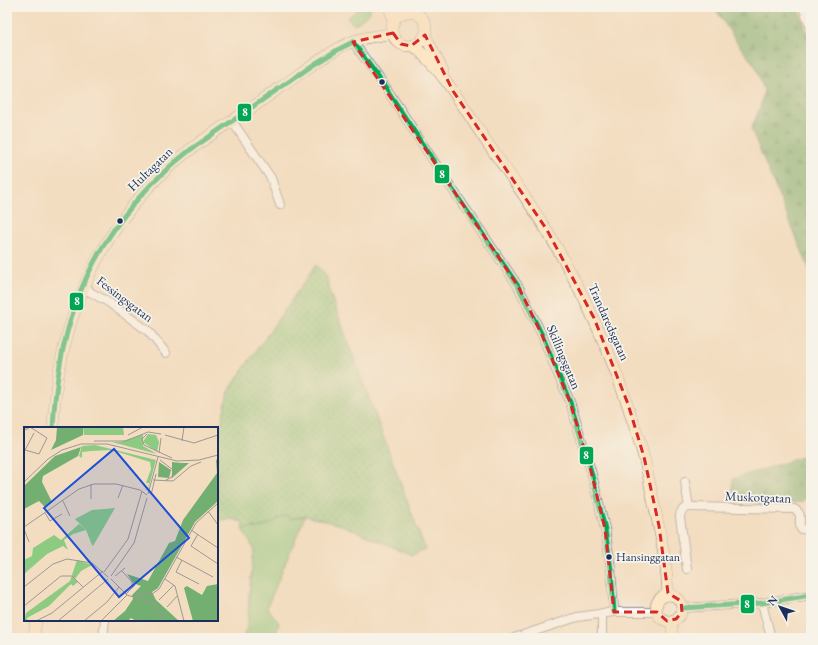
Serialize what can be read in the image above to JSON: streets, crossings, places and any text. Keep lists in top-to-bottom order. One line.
{"streets":{"street":["Hultagatan","Fessingsgatan","Trandaredsgatan","Skillingsgatan","Muskotgatan"]},"crossings":[["Hultagatan","Fessingsgatan"],["Hultagatan","Trandaredsgatan"],["Hultagatan","Skillingsgatan"]],"places":["Hansinggatan"],"lines":["transit line 8"],"north":"top left"}
